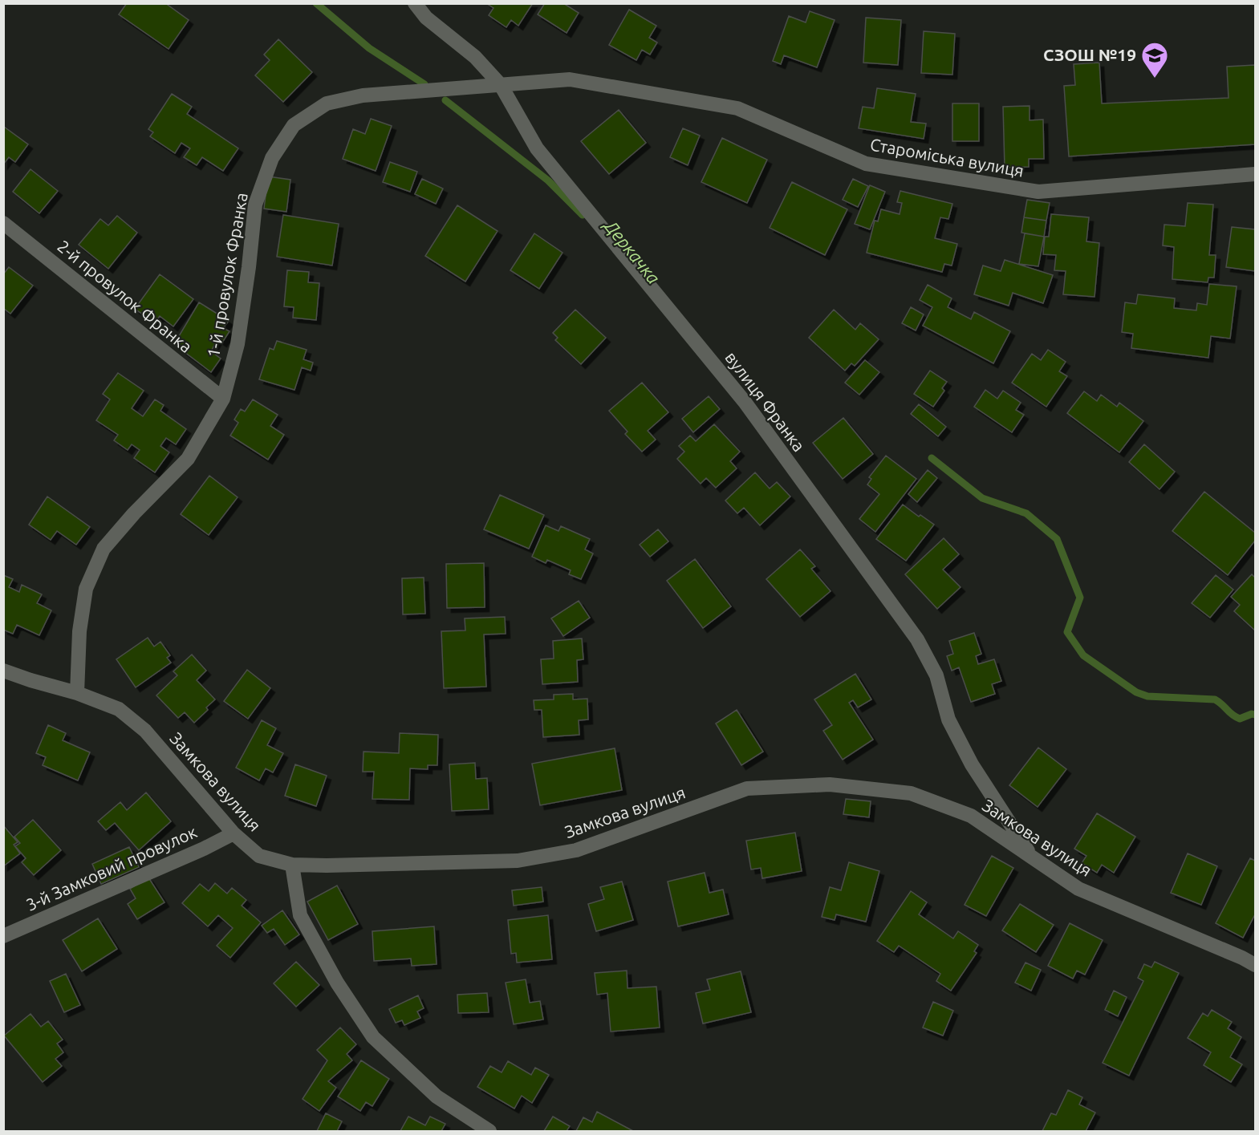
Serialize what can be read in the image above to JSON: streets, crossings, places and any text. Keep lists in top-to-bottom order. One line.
{"streets":{"street":["Староміська вулиця","1-й провулок Франка","2-й провулок Франка","вулиця Франка","Замкова вулиця","3-й Замковий провулок"]},"crossings":[["Староміська вулиця","1-й провулок Франка"],["Староміська вулиця","вулиця Франка"],["1-й провулок Франка","2-й провулок Франка"],["1-й провулок Франка","вулиця Франка"],["1-й провулок Франка","Замкова вулиця"],["вулиця Франка","Замкова вулиця"],["Замкова вулиця","3-й Замковий провулок"]],"water":["Деркачка"],"places":{"school or university":["СЗОШ №19"]}}
